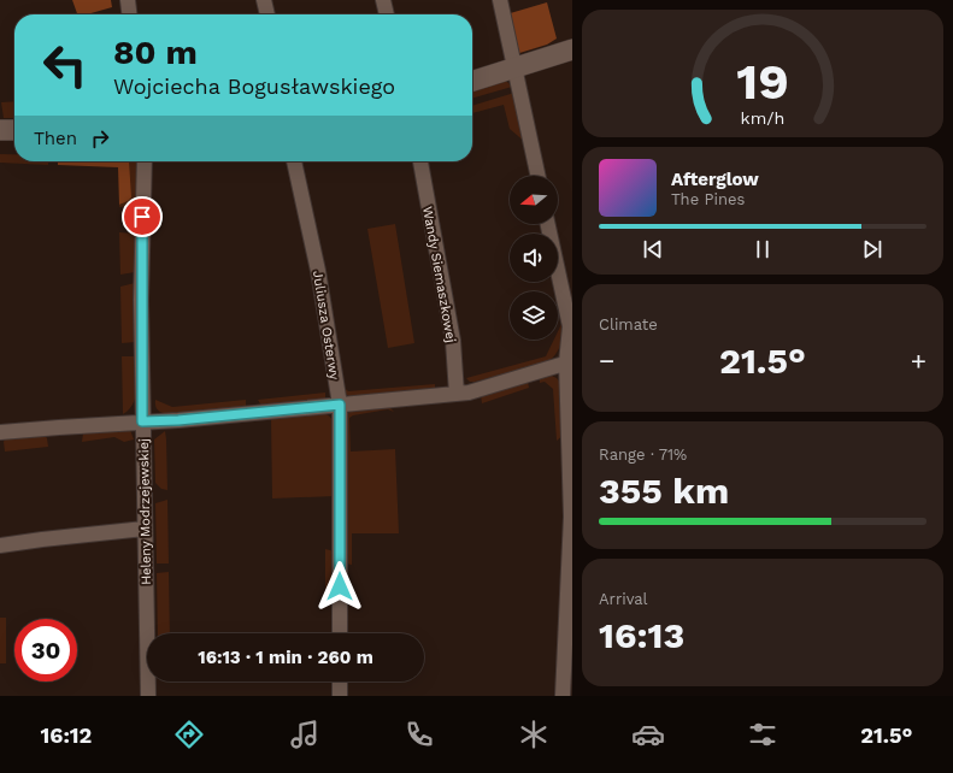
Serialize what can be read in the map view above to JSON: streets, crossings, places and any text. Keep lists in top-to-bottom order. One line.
{"streets":{"street":["Wandy Siemaszkowej","Juliusza Osterwy","Heleny Modrzejewskiej"]},"north":"left","page":{"turn":["80 m","Wojciecha Bogusławskiego"],"then":"Then","song":["Afterglow","The Pines"],"tile":["Climate",["Range · 71%","355 km"],["Arrival","16:13"]],"heat":["−","21.5°","+"],"limit":"30","trip":"16:13 · 1 min · 260 m","tabs":["16:12","21.5°"],"gauge":["19","km/h"]}}
